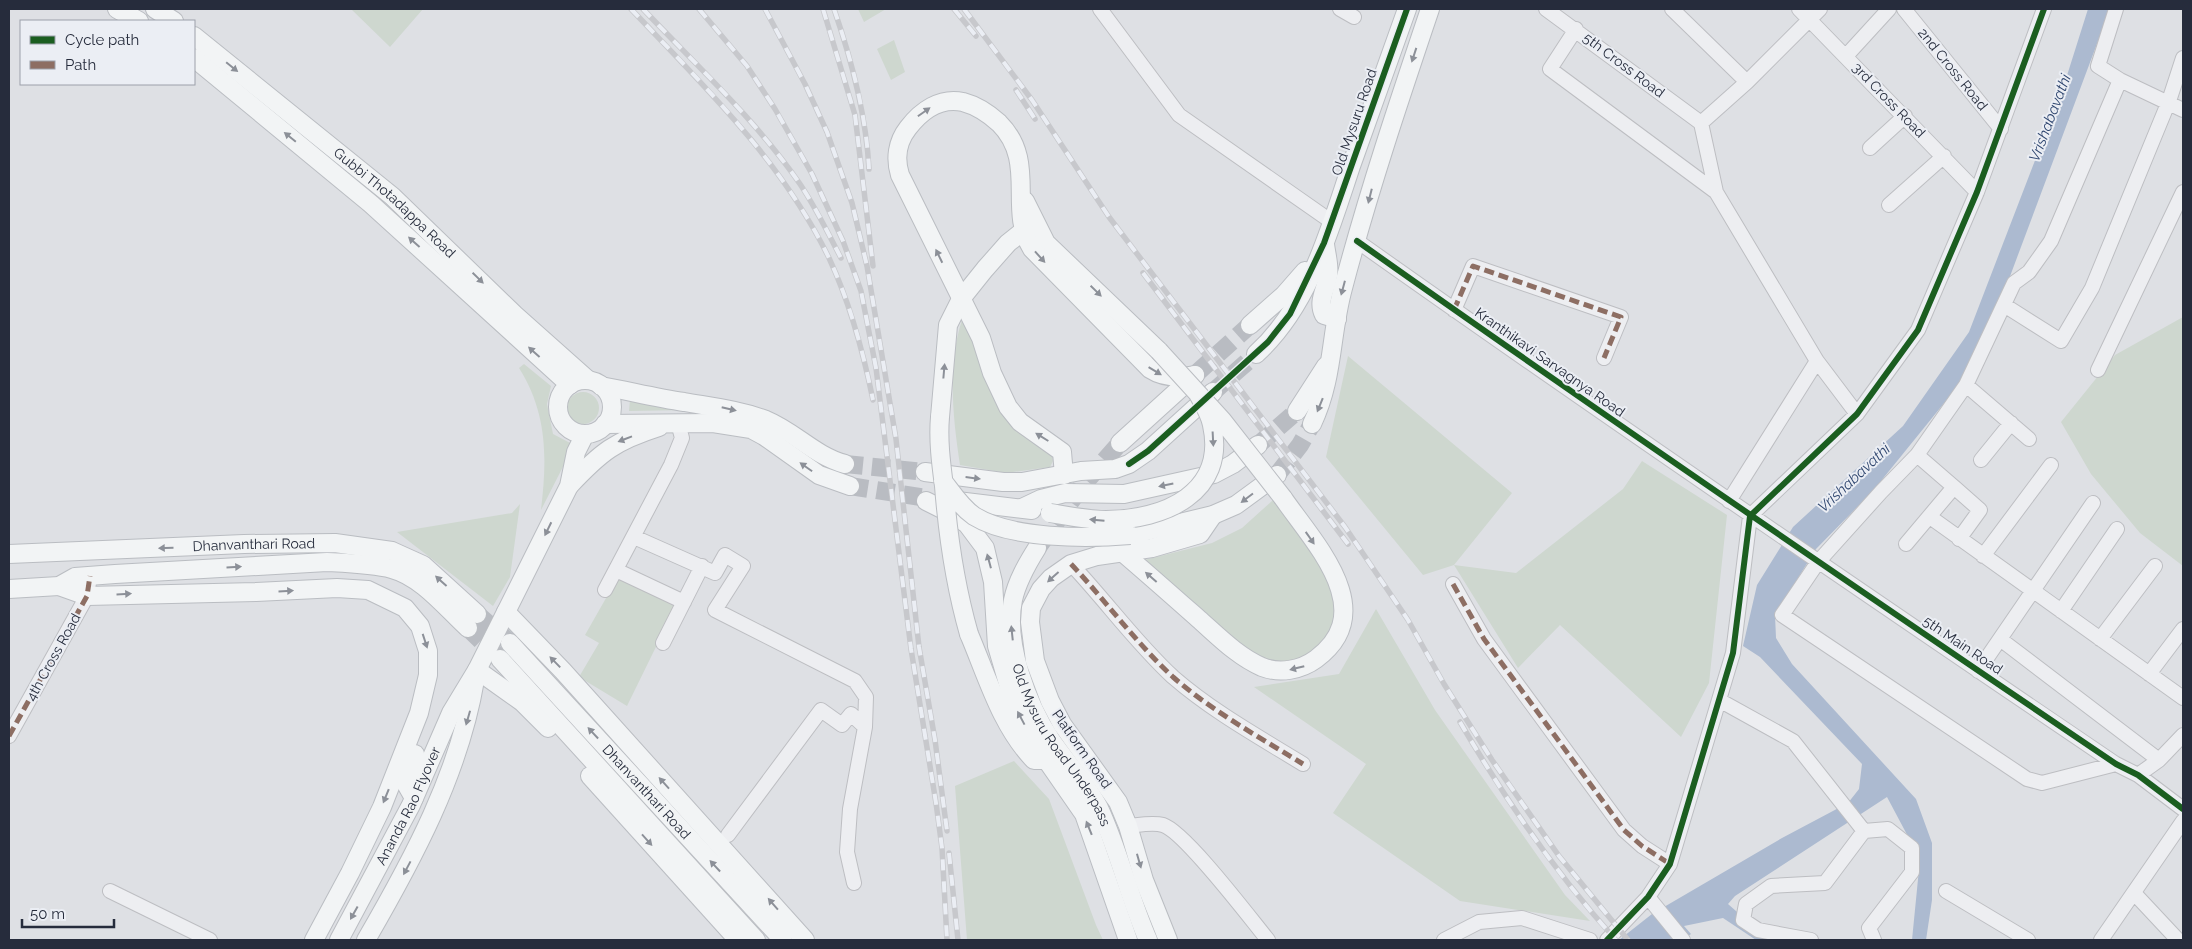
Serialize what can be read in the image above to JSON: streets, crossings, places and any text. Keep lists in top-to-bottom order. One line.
{"streets":{"main road":["Old Mysuru Road","Gubbi Thotadappa Road","Dhanvanthari Road","Old Mysuru Road Underpass","Platform Road","Ananda Rao Flyover"],"street":["5th Cross Road","2nd Cross Road","3rd Cross Road","Kranthikavi Sarvagnya Road","5th Main Road","4th Cross Road"]},"crossings":[["Kranthikavi Sarvagnya Road","5th Main Road"],["Dhanvanthari Road","4th Cross Road"],["Dhanvanthari Road","Ananda Rao Flyover"]],"water":["Vrishabavathi"],"legend":["Cycle path","Path"],"scale_bar":"50 m"}
